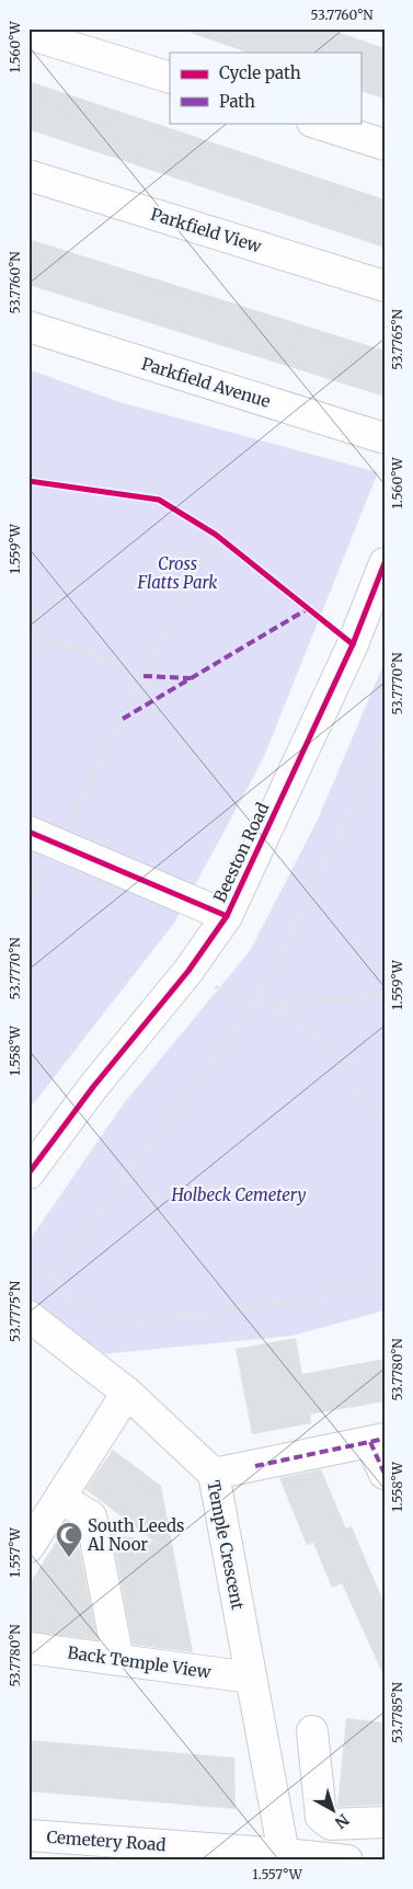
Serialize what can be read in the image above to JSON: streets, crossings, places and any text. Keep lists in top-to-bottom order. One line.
{"streets":{"street":["Parkfield View","Parkfield Avenue","Beeston Road","Temple Crescent","Back Temple View","Cemetery Road"]},"crossings":[["Temple Crescent","Back Temple View"],["Temple Crescent","Cemetery Road"]],"parks":["Cross Flatts Park","Holbeck Cemetery"],"places":{"mosque":["South Leeds Al Noor"]},"legend":["Cycle path","Path"],"north":"bottom right","coordinates":["53.7760°N","1.560°W","53.7765°N","1.559°W","53.7770°N","1.558°W","53.7775°N","53.7780°N","1.557°W","53.7785°N"]}
